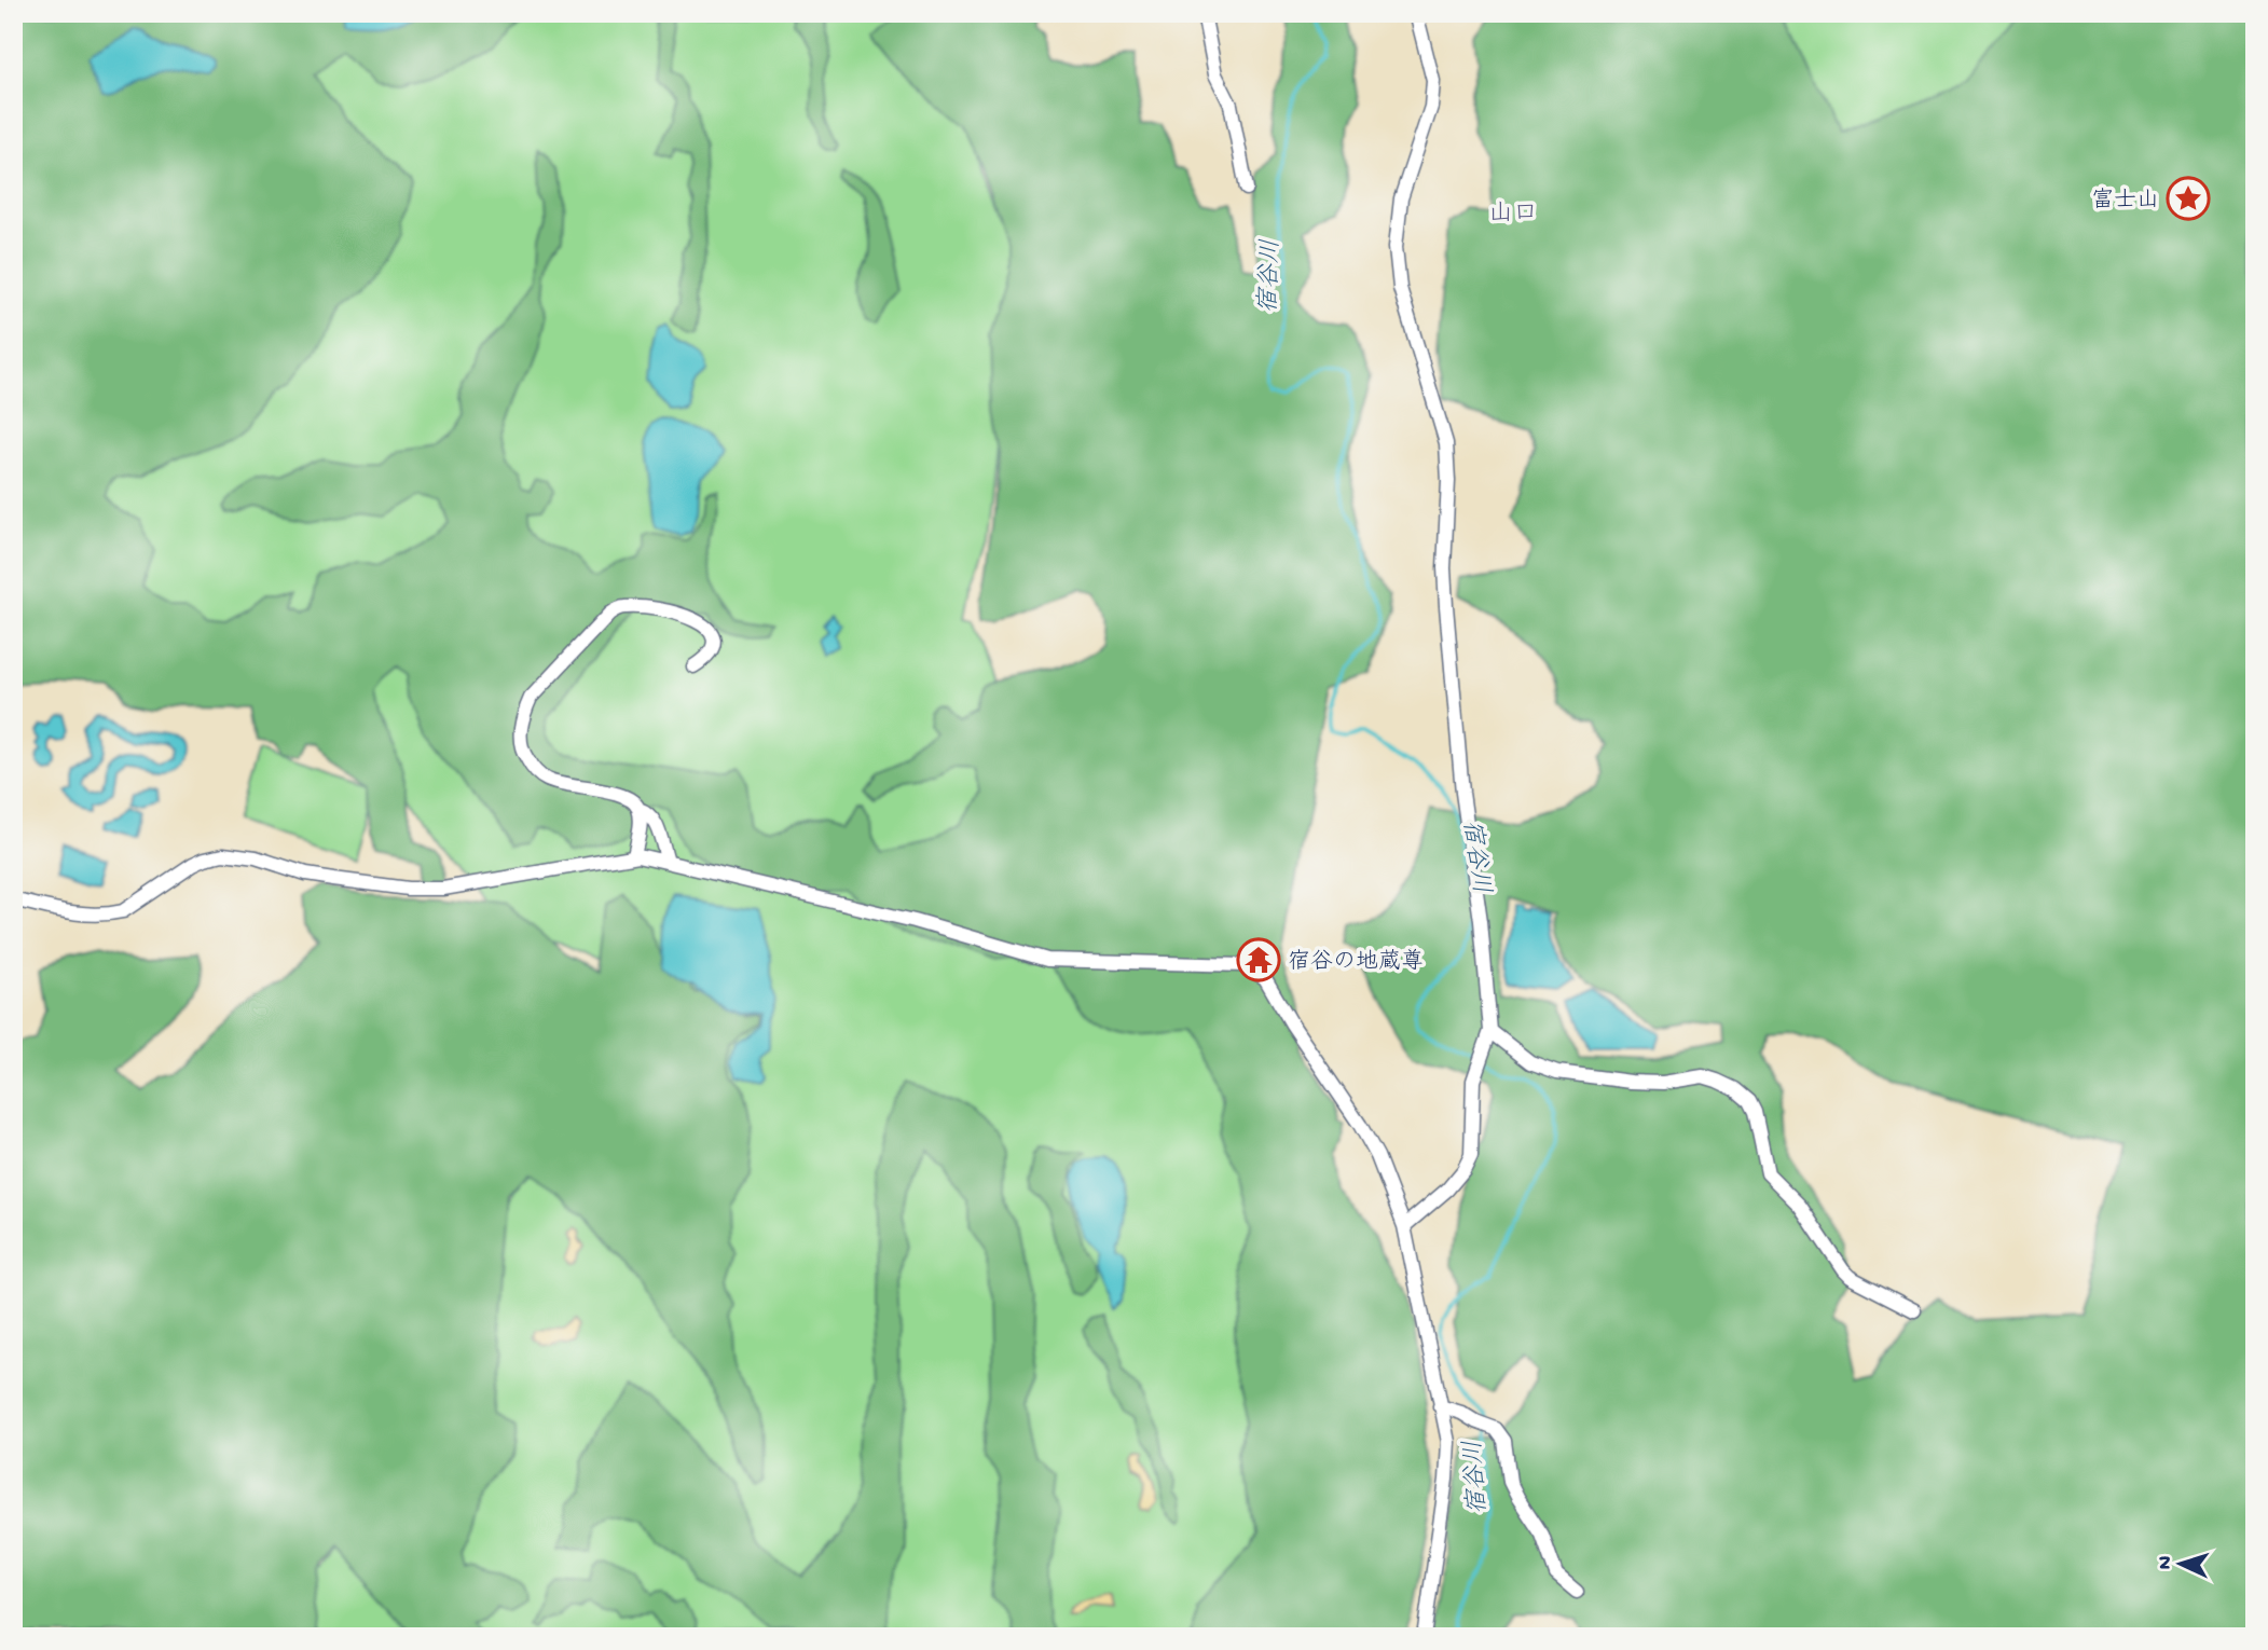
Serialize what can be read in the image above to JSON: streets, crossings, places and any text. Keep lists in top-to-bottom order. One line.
{"districts":["山口"],"water":["宿谷川"],"places":{"place":["富士山"],"temple":["宿谷の地蔵尊"]},"north":"left"}
